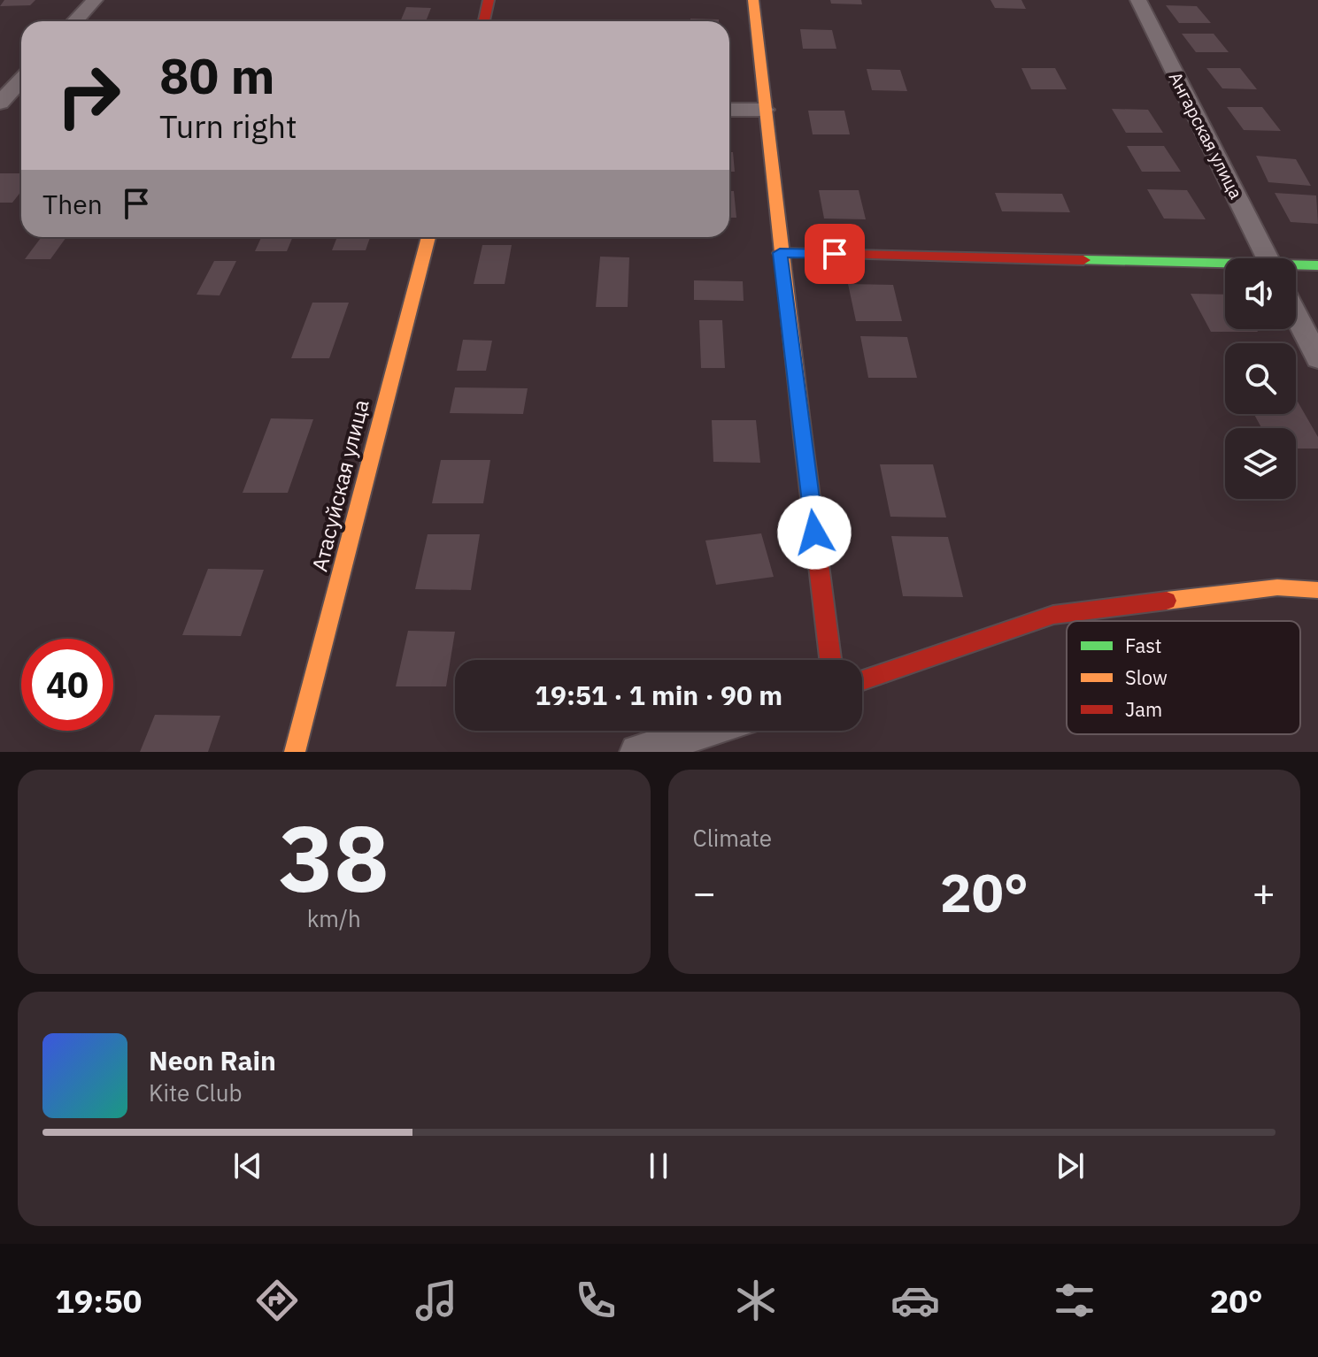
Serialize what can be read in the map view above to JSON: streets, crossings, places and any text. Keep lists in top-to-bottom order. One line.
{"streets":{"street":["Ангарская улица","Атасуйская улица"]},"legend":["Fast","Slow","Jam"],"page":{"turn":["80 m","Turn right"],"then":"Then","limit":"40","trip":"19:51 · 1 min · 90 m","tile":[["38","km/h"],"Climate"],"heat":["−","20°","+"],"song":["Neon Rain","Kite Club"],"tabs":["19:50","20°"]}}
